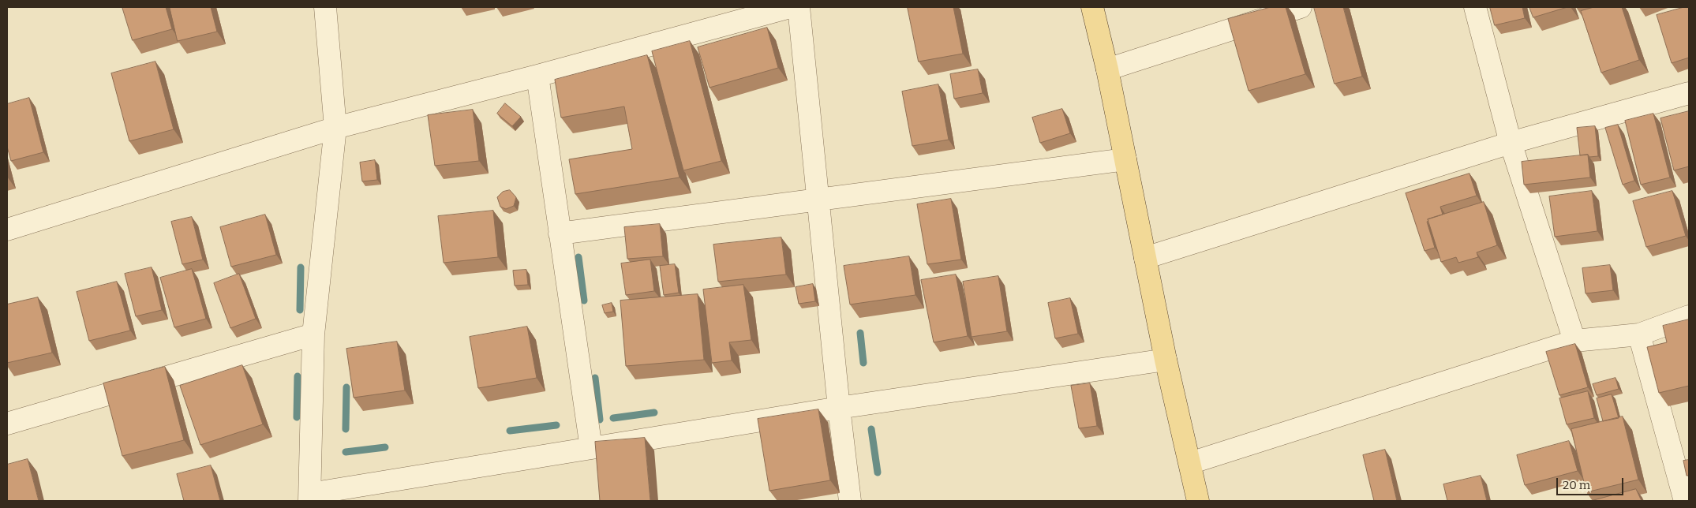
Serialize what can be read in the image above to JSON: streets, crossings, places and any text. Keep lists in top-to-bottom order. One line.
{"scale_bar":"20 m"}
